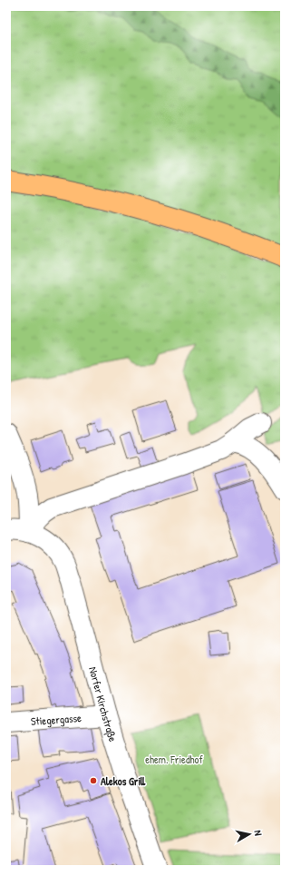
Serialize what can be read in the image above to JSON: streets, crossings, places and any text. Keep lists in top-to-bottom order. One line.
{"streets":{"street":["Norfer Kirchstraße","Stiegergasse"]},"crossings":[["Norfer Kirchstraße","Stiegergasse"]],"parks":["ehem. Friedhof"],"places":["Alekos Grill"],"north":"right"}
